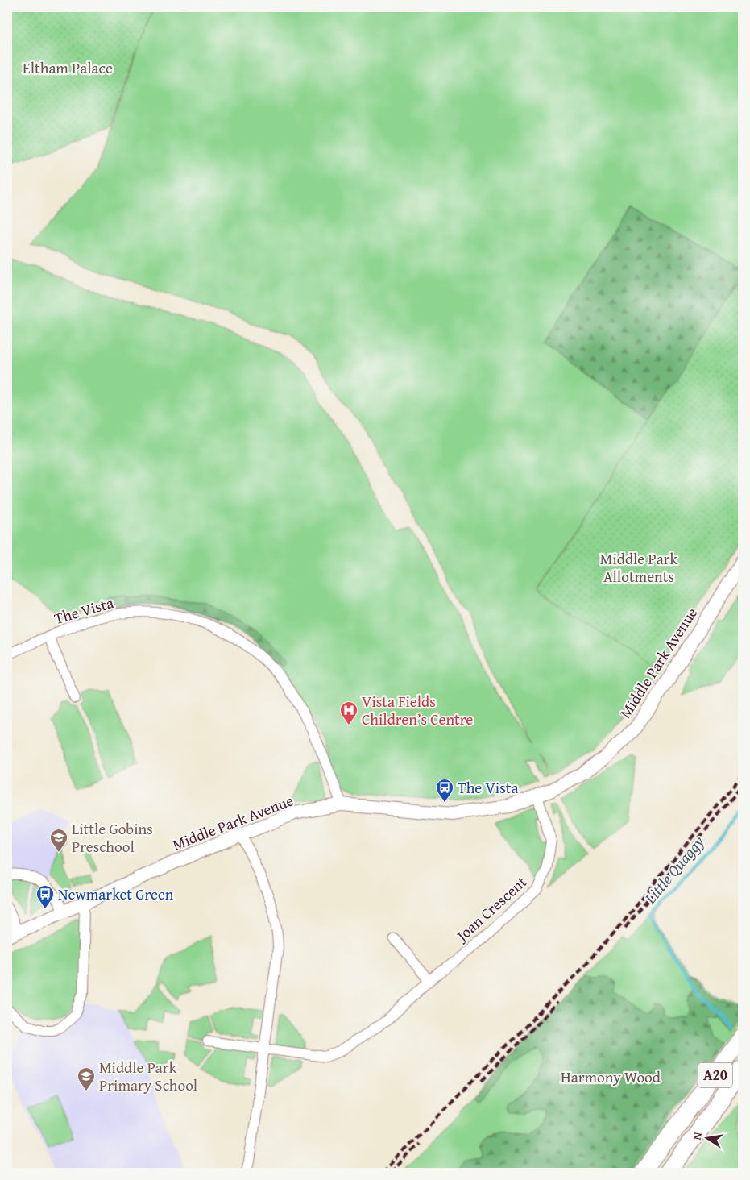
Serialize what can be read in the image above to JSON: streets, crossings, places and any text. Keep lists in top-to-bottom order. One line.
{"streets":{"highway":["A20"],"street":["The Vista","Middle Park Avenue","Joan Crescent"]},"crossings":[["The Vista","Middle Park Avenue"],["Middle Park Avenue","Joan Crescent"]],"water":["Little Quaggy"],"parks":["Eltham Palace","Middle Park Allotments","Harmony Wood"],"places":{"hospital":["Vista Fields Children’s Centre"],"bus stop":["The Vista","Newmarket Green"],"school or university":["Little Gobins Preschool","Middle Park Primary School"]},"north":"left"}
